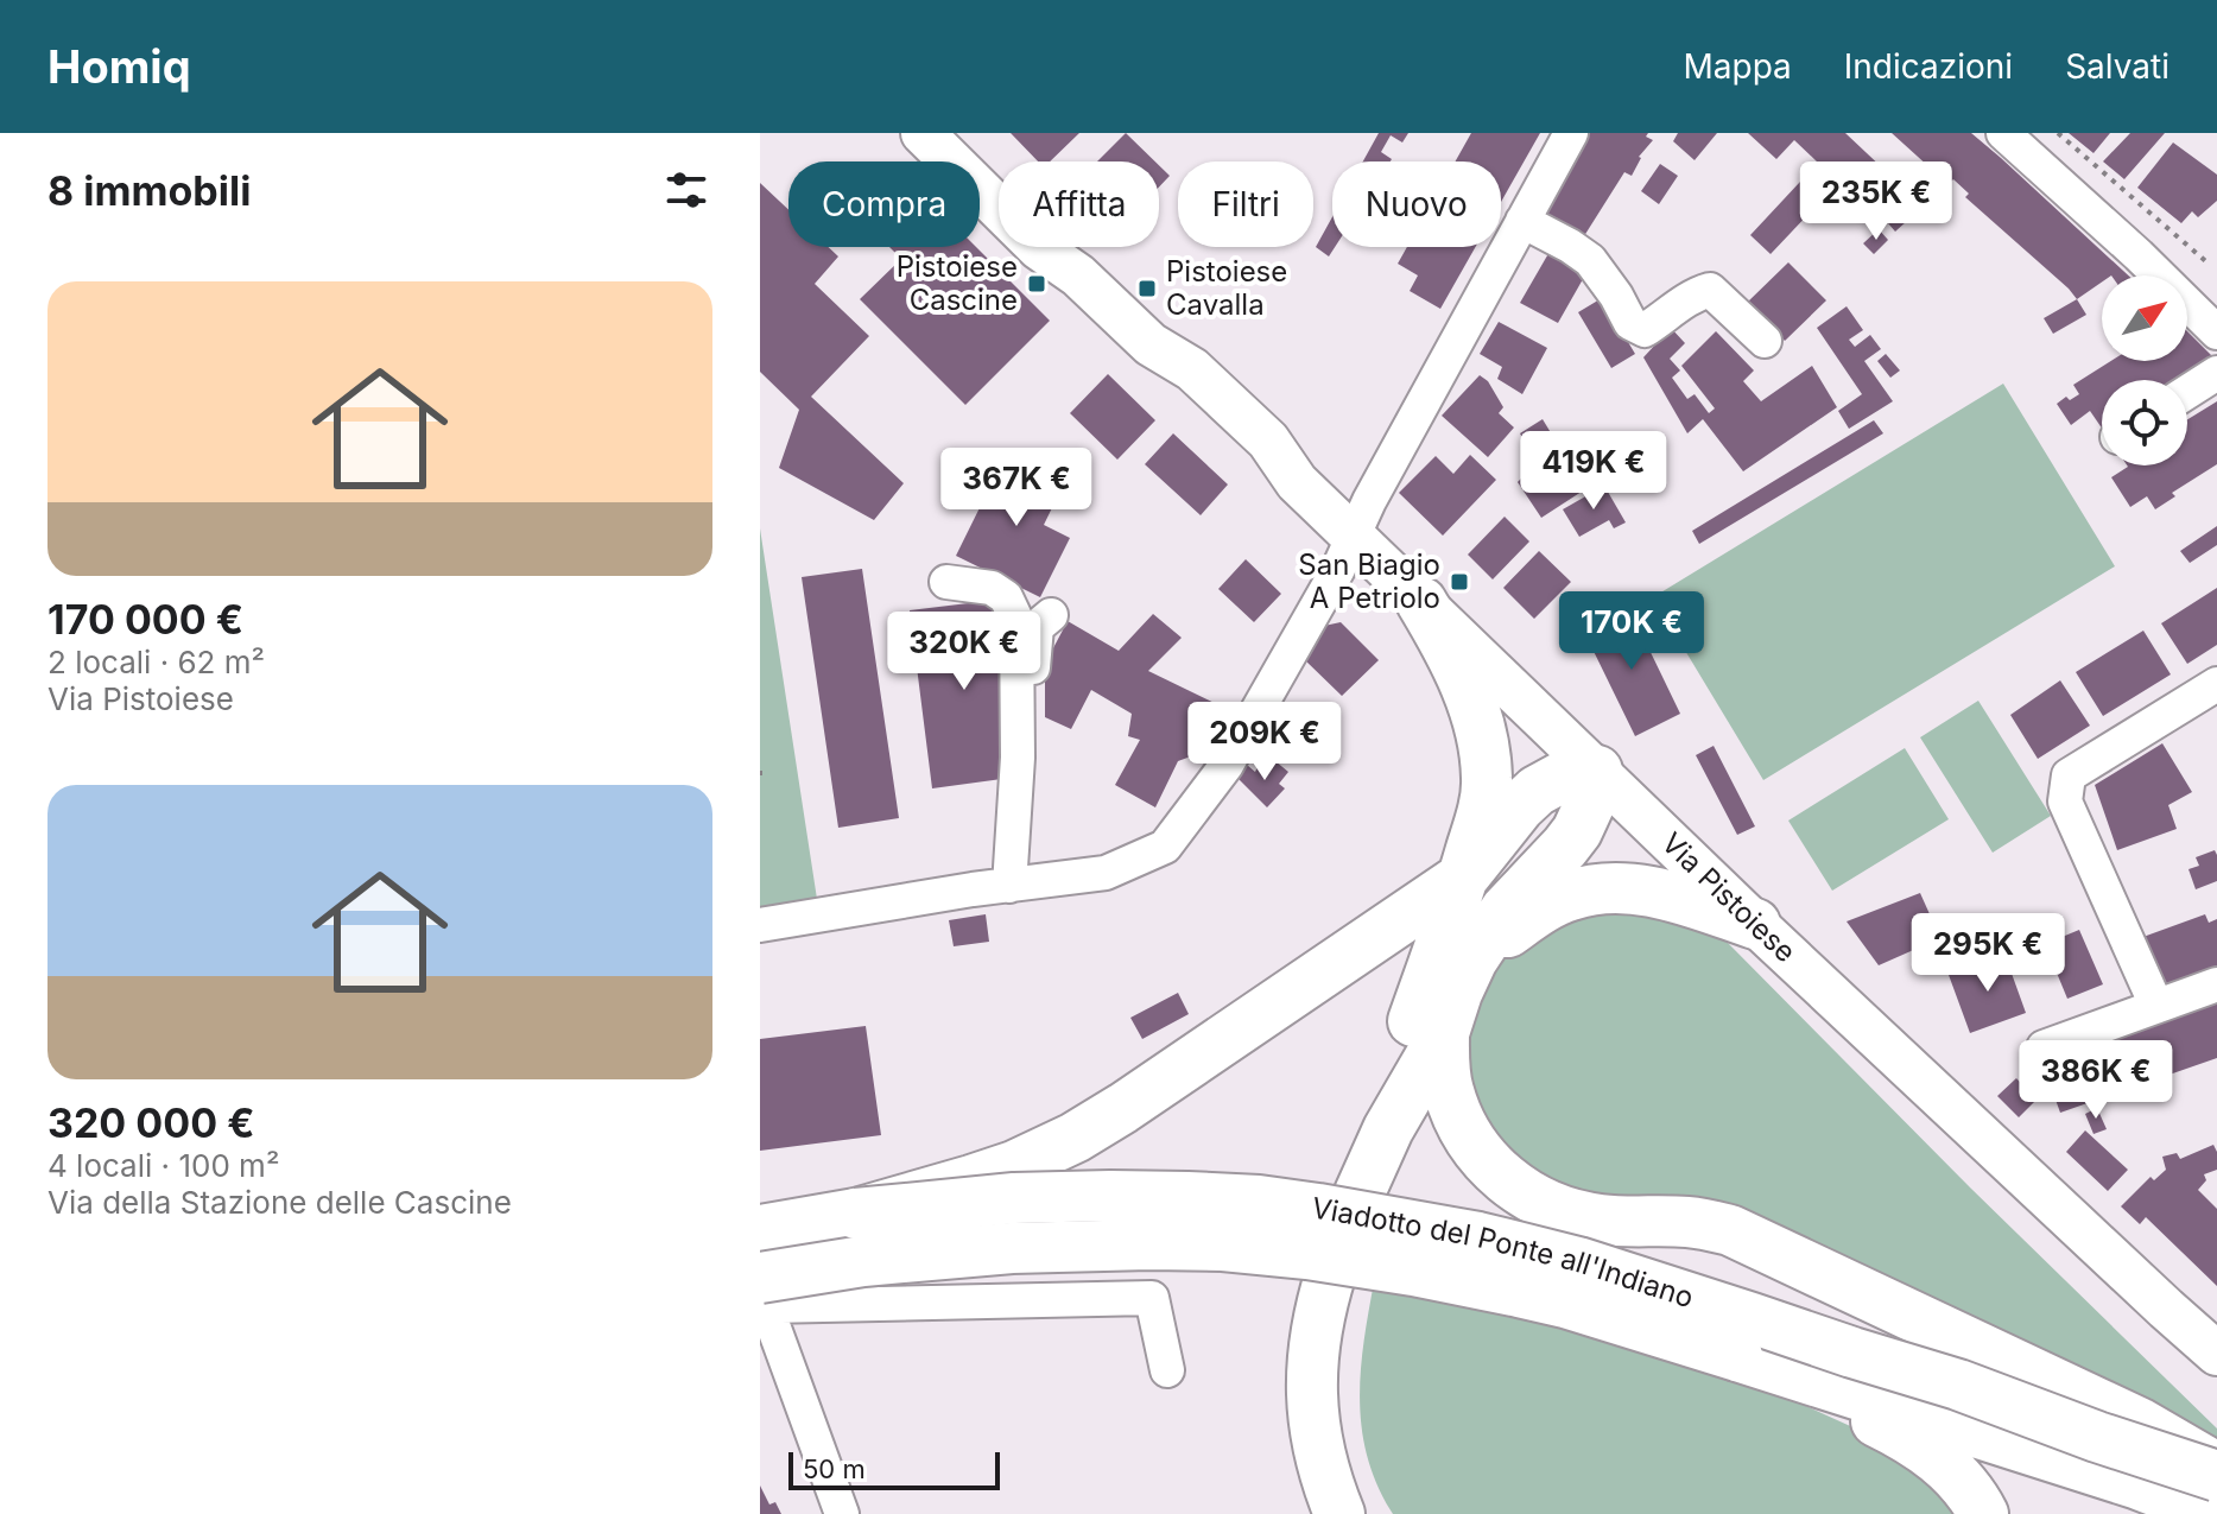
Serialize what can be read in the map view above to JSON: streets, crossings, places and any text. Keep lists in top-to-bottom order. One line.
{"streets":{"highway":["Viadotto del Ponte all'Indiano"],"main road":["Via Pistoiese"]},"places":{"transit":["Pistoiese Cascine","Pistoiese Cavalla","San Biagio A Petriolo"]},"scale_bar":"50 m","north":"top right","page":{"header":"Homiq","nav":["Mappa","Indicazioni","Salvati"],"heading":"8 immobili","price":["235K €","419K €","367K €","170K €","320K €","209K €","295K €","386K €"],"chip":["Compra","Affitta","Filtri","Nuovo"],"list":[{"name":"170 000 €","note":"2 locali · 62 m² · Via Pistoiese"},{"name":"320 000 €","note":"4 locali · 100 m² · Via della Stazione delle Cascine"}],"scale":"50 m"}}
